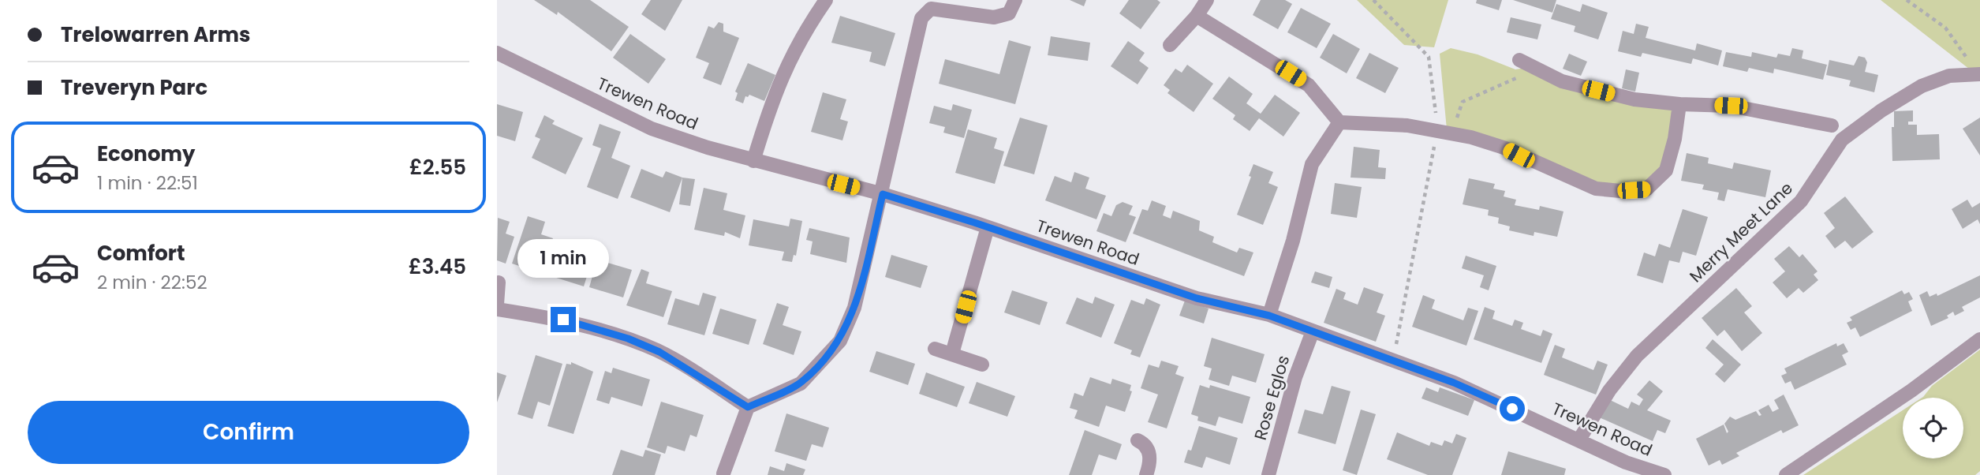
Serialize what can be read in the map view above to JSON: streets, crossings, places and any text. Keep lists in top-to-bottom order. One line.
{"streets":{"street":["Trewen Road","Merry Meet Lane","Rose Eglos"]},"crossings":[["Trewen Road","Merry Meet Lane"],["Trewen Road","Rose Eglos"]],"page":{"banner":["Trelowarren Arms","Treveryn Parc"],"list":[{"name":"Economy","note":"1 min · 22:51","value":"£2.55"},{"name":"Comfort","note":"2 min · 22:52","value":"£3.45"}],"bubble":"1 min","buttons":"Confirm"}}
